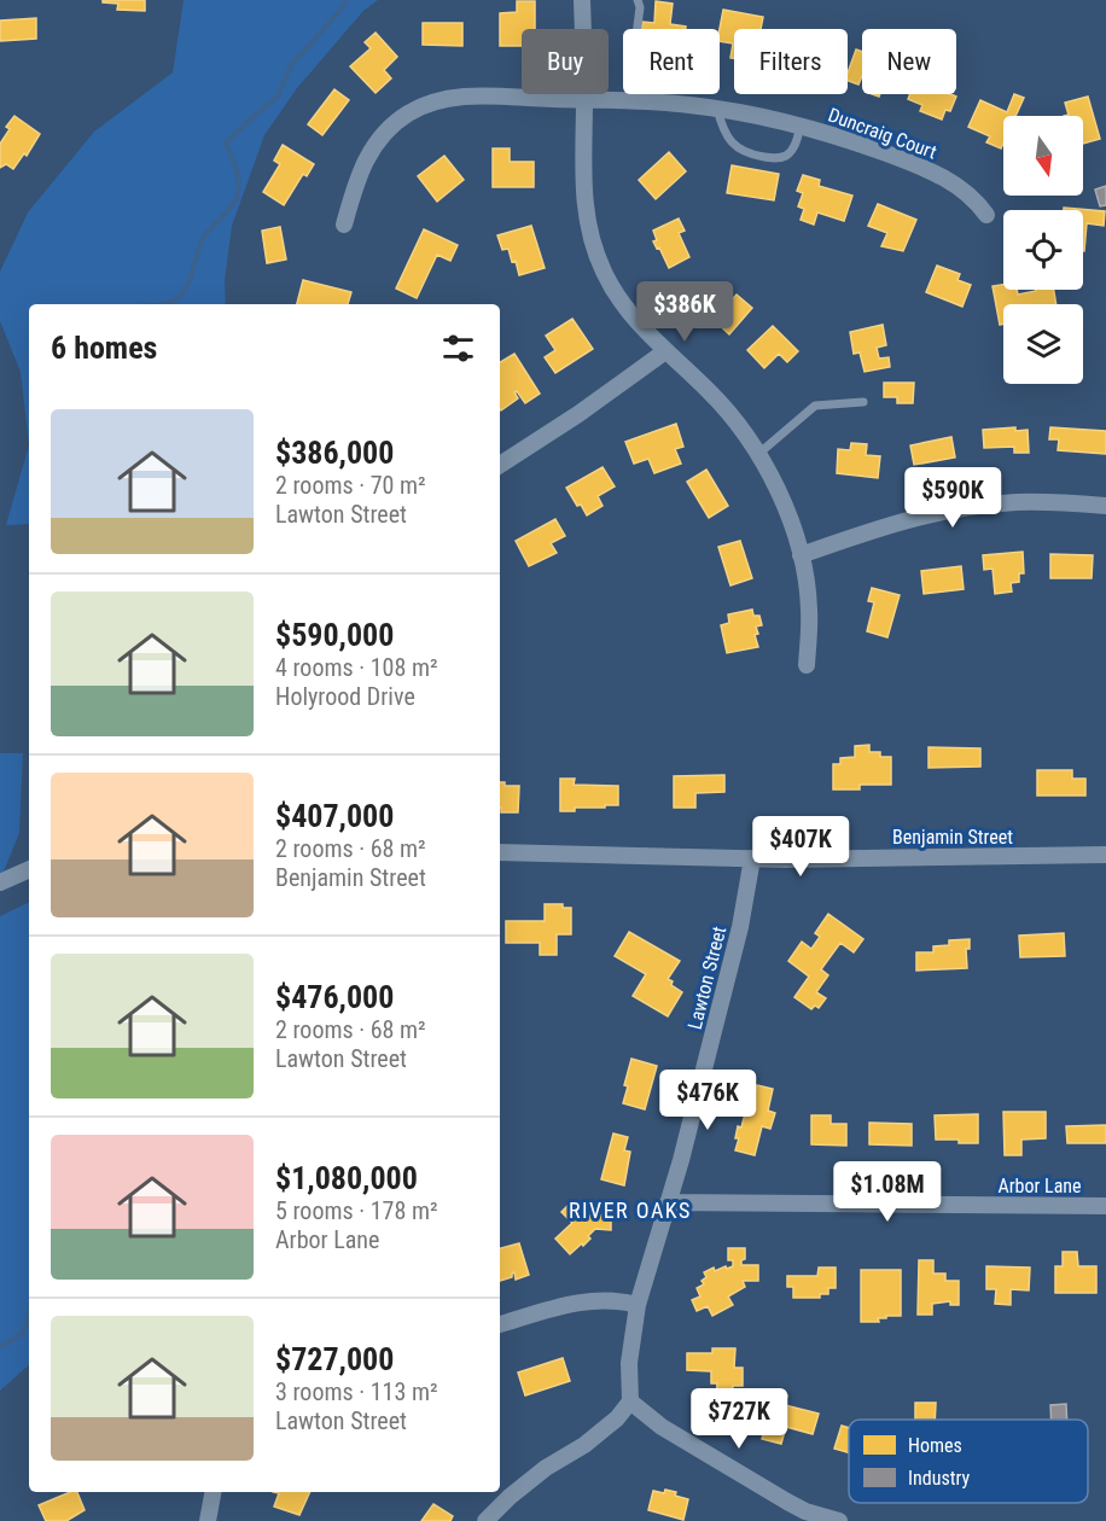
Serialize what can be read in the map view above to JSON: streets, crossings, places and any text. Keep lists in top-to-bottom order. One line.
{"streets":{"street":["Duncraig Court","Benjamin Street","Lawton Street","Arbor Lane"]},"crossings":[["Benjamin Street","Lawton Street"],["Lawton Street","Arbor Lane"]],"districts":["RIVER OAKS"],"legend":["Homes","Industry"],"north":"bottom","page":{"chip":["Buy","Rent","Filters","New"],"price":["$386K","$590K","$407K","$476K","$1.08M","$727K"],"heading":"6 homes","list":[{"name":"$386,000","note":"2 rooms · 70 m² · Lawton Street"},{"name":"$590,000","note":"4 rooms · 108 m² · Holyrood Drive"},{"name":"$407,000","note":"2 rooms · 68 m² · Benjamin Street"},{"name":"$476,000","note":"2 rooms · 68 m² · Lawton Street"},{"name":"$1,080,000","note":"5 rooms · 178 m² · Arbor Lane"},{"name":"$727,000","note":"3 rooms · 113 m² · Lawton Street"}]}}
